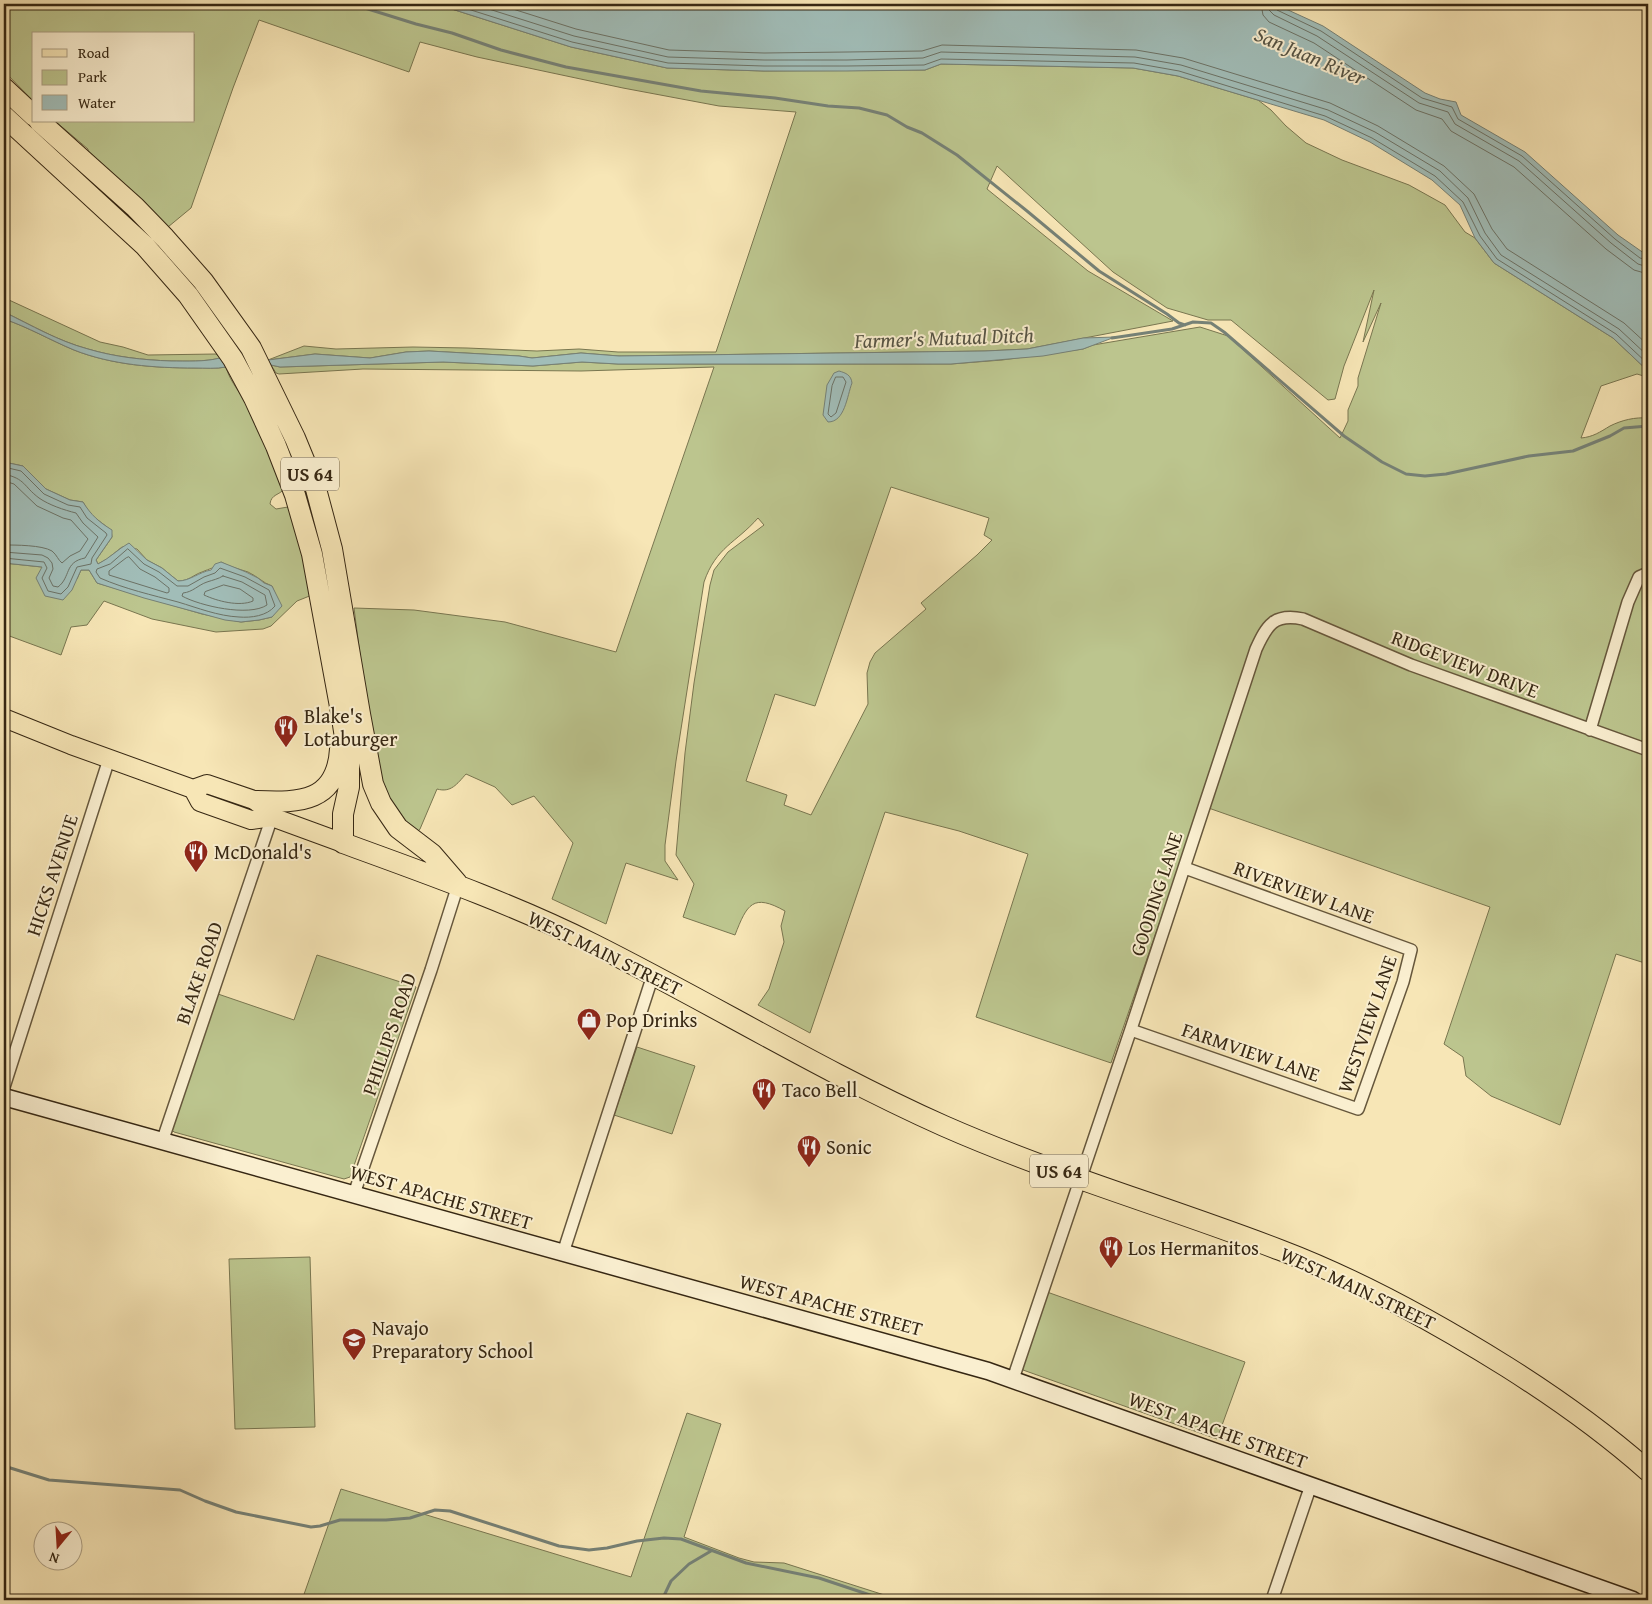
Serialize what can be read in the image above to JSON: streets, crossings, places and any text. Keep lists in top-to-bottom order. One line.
{"streets":{"highway":["US 64","WEST MAIN STREET"],"main road":["WEST APACHE STREET"],"street":["RIDGEVIEW DRIVE","HICKS AVENUE","RIVERVIEW LANE","GOODING LANE","BLAKE ROAD","WESTVIEW LANE","PHILLIPS ROAD","FARMVIEW LANE"]},"crossings":[["US 64","WEST MAIN STREET"],["US 64","PHILLIPS ROAD"],["RIDGEVIEW DRIVE","GOODING LANE"],["HICKS AVENUE","WEST MAIN STREET"],["RIVERVIEW LANE","GOODING LANE"],["RIVERVIEW LANE","WESTVIEW LANE"],["GOODING LANE","WEST MAIN STREET"],["GOODING LANE","FARMVIEW LANE"],["GOODING LANE","WEST APACHE STREET"],["WEST MAIN STREET","BLAKE ROAD"],["WEST MAIN STREET","PHILLIPS ROAD"],["BLAKE ROAD","WEST APACHE STREET"],["WESTVIEW LANE","FARMVIEW LANE"],["PHILLIPS ROAD","WEST APACHE STREET"]],"water":["San Juan River","Farmer's Mutual Ditch"],"places":{"restaurant":["Blake's Lotaburger","McDonald's","Taco Bell","Sonic","Los Hermanitos"],"shop":["Pop Drinks"],"school or university":["Navajo Preparatory School"]},"legend":["Road","Park","Water"],"north":"bottom"}
